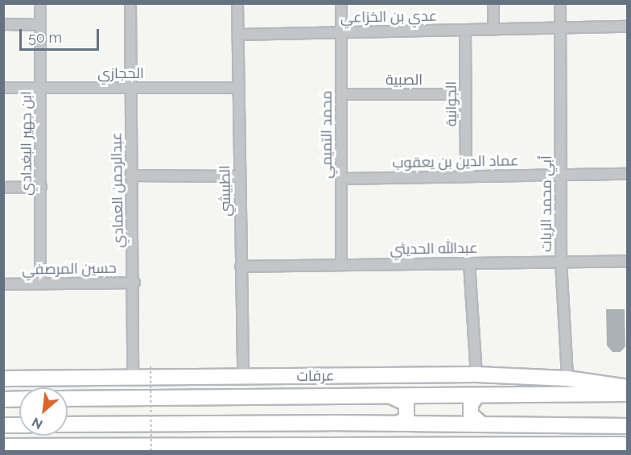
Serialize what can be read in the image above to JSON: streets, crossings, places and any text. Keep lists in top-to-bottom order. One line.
{"streets":{"street":["عدي بن الخزاعي","الحجازي","الصبية","الجوانية","محمد التميمي","ابن جهير البغدادي","عماد الدين بن يعقوب","عبدالرحمن العمادي","الطبيشي","أبي محمد الزيات","عبدالله الحديثي","حسين المرصفي","عرفات"]},"crossings":[["عدي بن الخزاعي","الجوانية"],["عدي بن الخزاعي","محمد التميمي"],["عدي بن الخزاعي","الطبيشي"],["عدي بن الخزاعي","أبي محمد الزيات"],["الحجازي","ابن جهير البغدادي"],["الحجازي","عبدالرحمن العمادي"],["الحجازي","الطبيشي"],["الصبية","الجوانية"],["الصبية","محمد التميمي"],["الجوانية","عماد الدين بن يعقوب"],["محمد التميمي","عماد الدين بن يعقوب"],["محمد التميمي","عبدالله الحديثي"],["ابن جهير البغدادي","حسين المرصفي"],["عماد الدين بن يعقوب","أبي محمد الزيات"],["عبدالرحمن العمادي","حسين المرصفي"],["عبدالرحمن العمادي","عرفات"],["الطبيشي","عبدالله الحديثي"],["الطبيشي","عرفات"],["أبي محمد الزيات","عبدالله الحديثي"],["أبي محمد الزيات","عرفات"]],"scale_bar":"50 m","north":"bottom left"}
